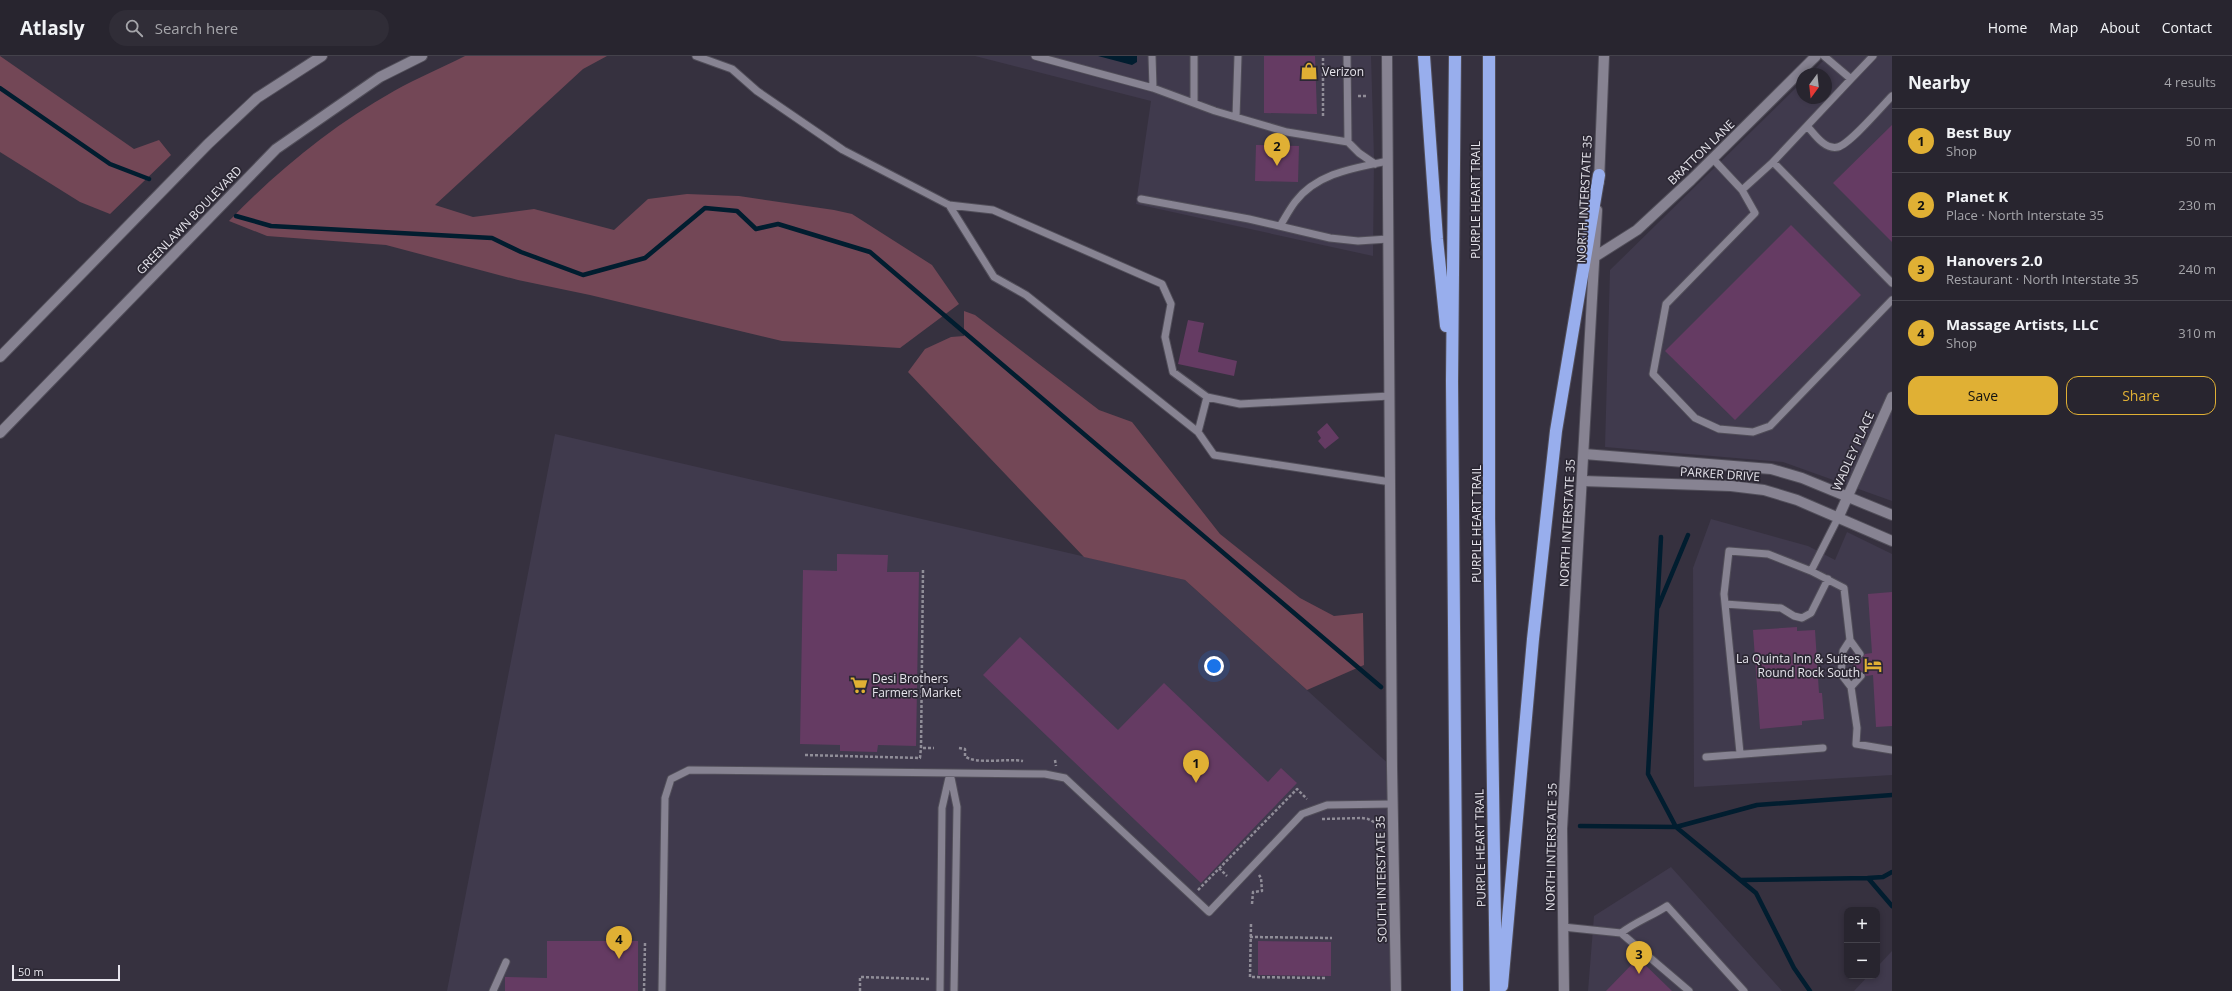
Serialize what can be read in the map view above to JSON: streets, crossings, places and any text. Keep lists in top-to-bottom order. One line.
{"streets":{"highway":["PURPLE HEART TRAIL"],"main road":["BRATTON LANE","NORTH INTERSTATE 35","GREENLAWN BOULEVARD","WADLEY PLACE","PARKER DRIVE","SOUTH INTERSTATE 35"]},"crossings":[["BRATTON LANE","NORTH INTERSTATE 35"],["NORTH INTERSTATE 35","PARKER DRIVE"],["WADLEY PLACE","PARKER DRIVE"]],"places":{"shop":["Verizon"],"hotel":["La Quinta Inn & Suites Round Rock South"],"supermarket":["Desi Brothers Farmers Market"]},"scale_bar":"50 m","north":"bottom","page":{"header":"Atlasly","search":"Search here","nav":["Home","Map","About","Contact"],"heading":["Nearby","4 results"],"list":[{"mark":"1","name":"Best Buy","note":"Shop","value":"50 m"},{"mark":"2","name":"Planet K","note":"Place · North Interstate 35","value":"230 m"},{"mark":"3","name":"Hanovers 2.0","note":"Restaurant · North Interstate 35","value":"240 m"},{"mark":"4","name":"Massage Artists, LLC","note":"Shop","value":"310 m"}],"pins":["2","1","4","3"],"buttons":["Save","Share"],"map_buttons":["+","−"],"scale":"50 m"}}
